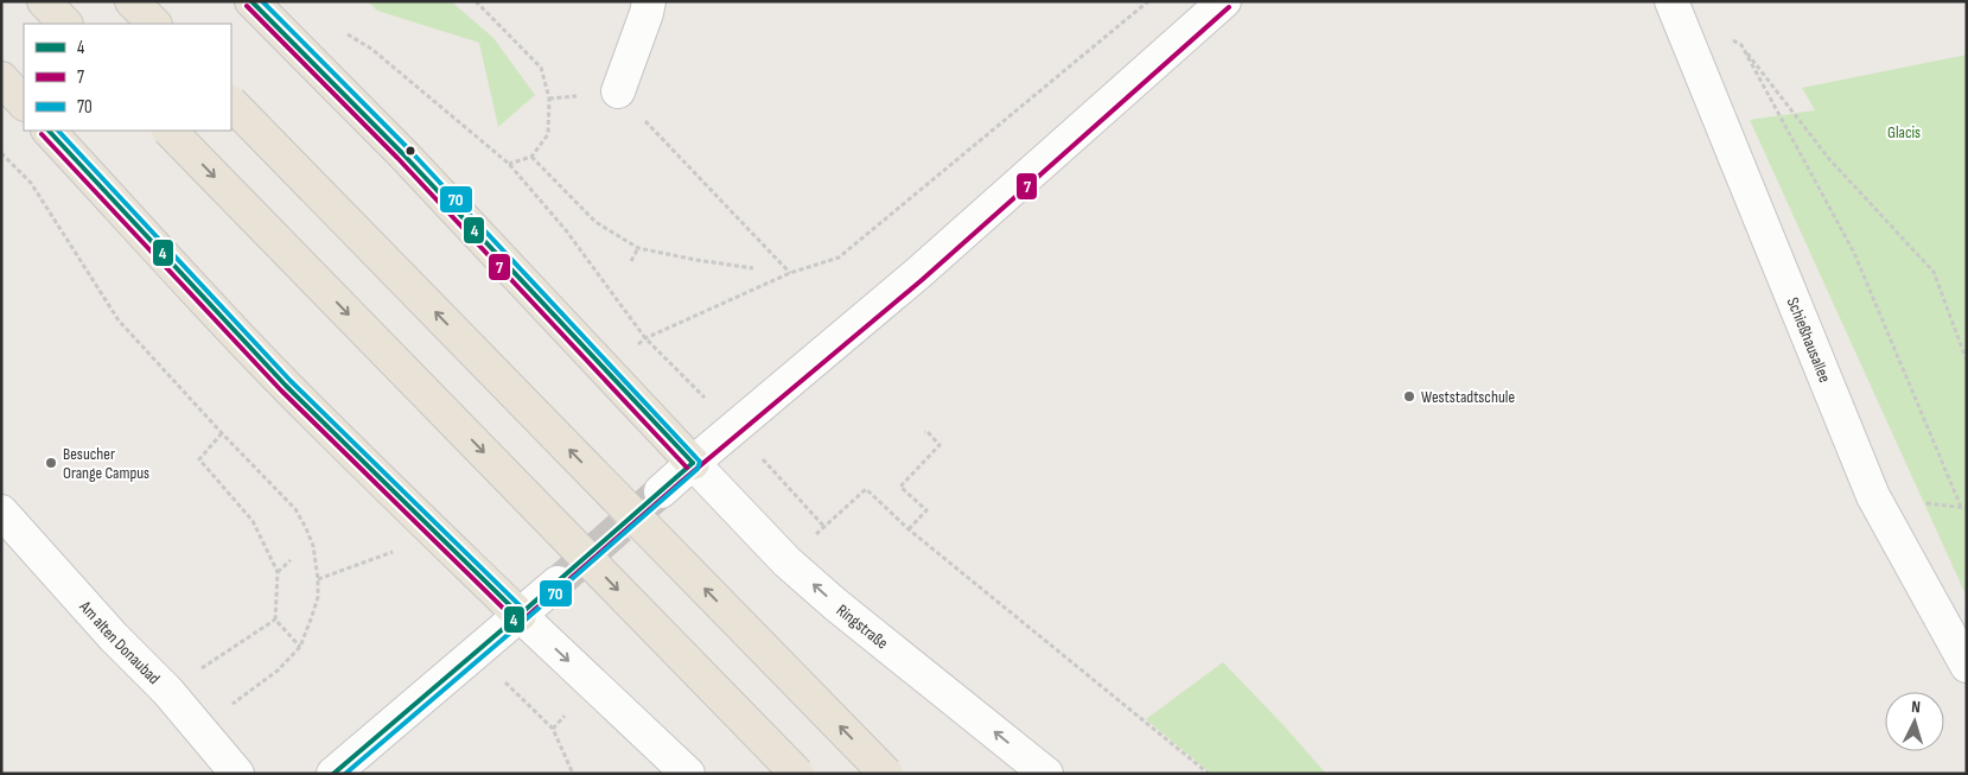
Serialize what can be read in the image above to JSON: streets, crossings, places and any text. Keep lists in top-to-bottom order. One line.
{"streets":{"street":["Schießhausallee","Ringstraße","Am alten Donaubad"]},"parks":["Glacis"],"places":["Weststadtschule","Besucher Orange Campus"],"lines":["transit line 4","transit line 70","transit line 7"],"legend":["4","7","70"],"north":"top"}
